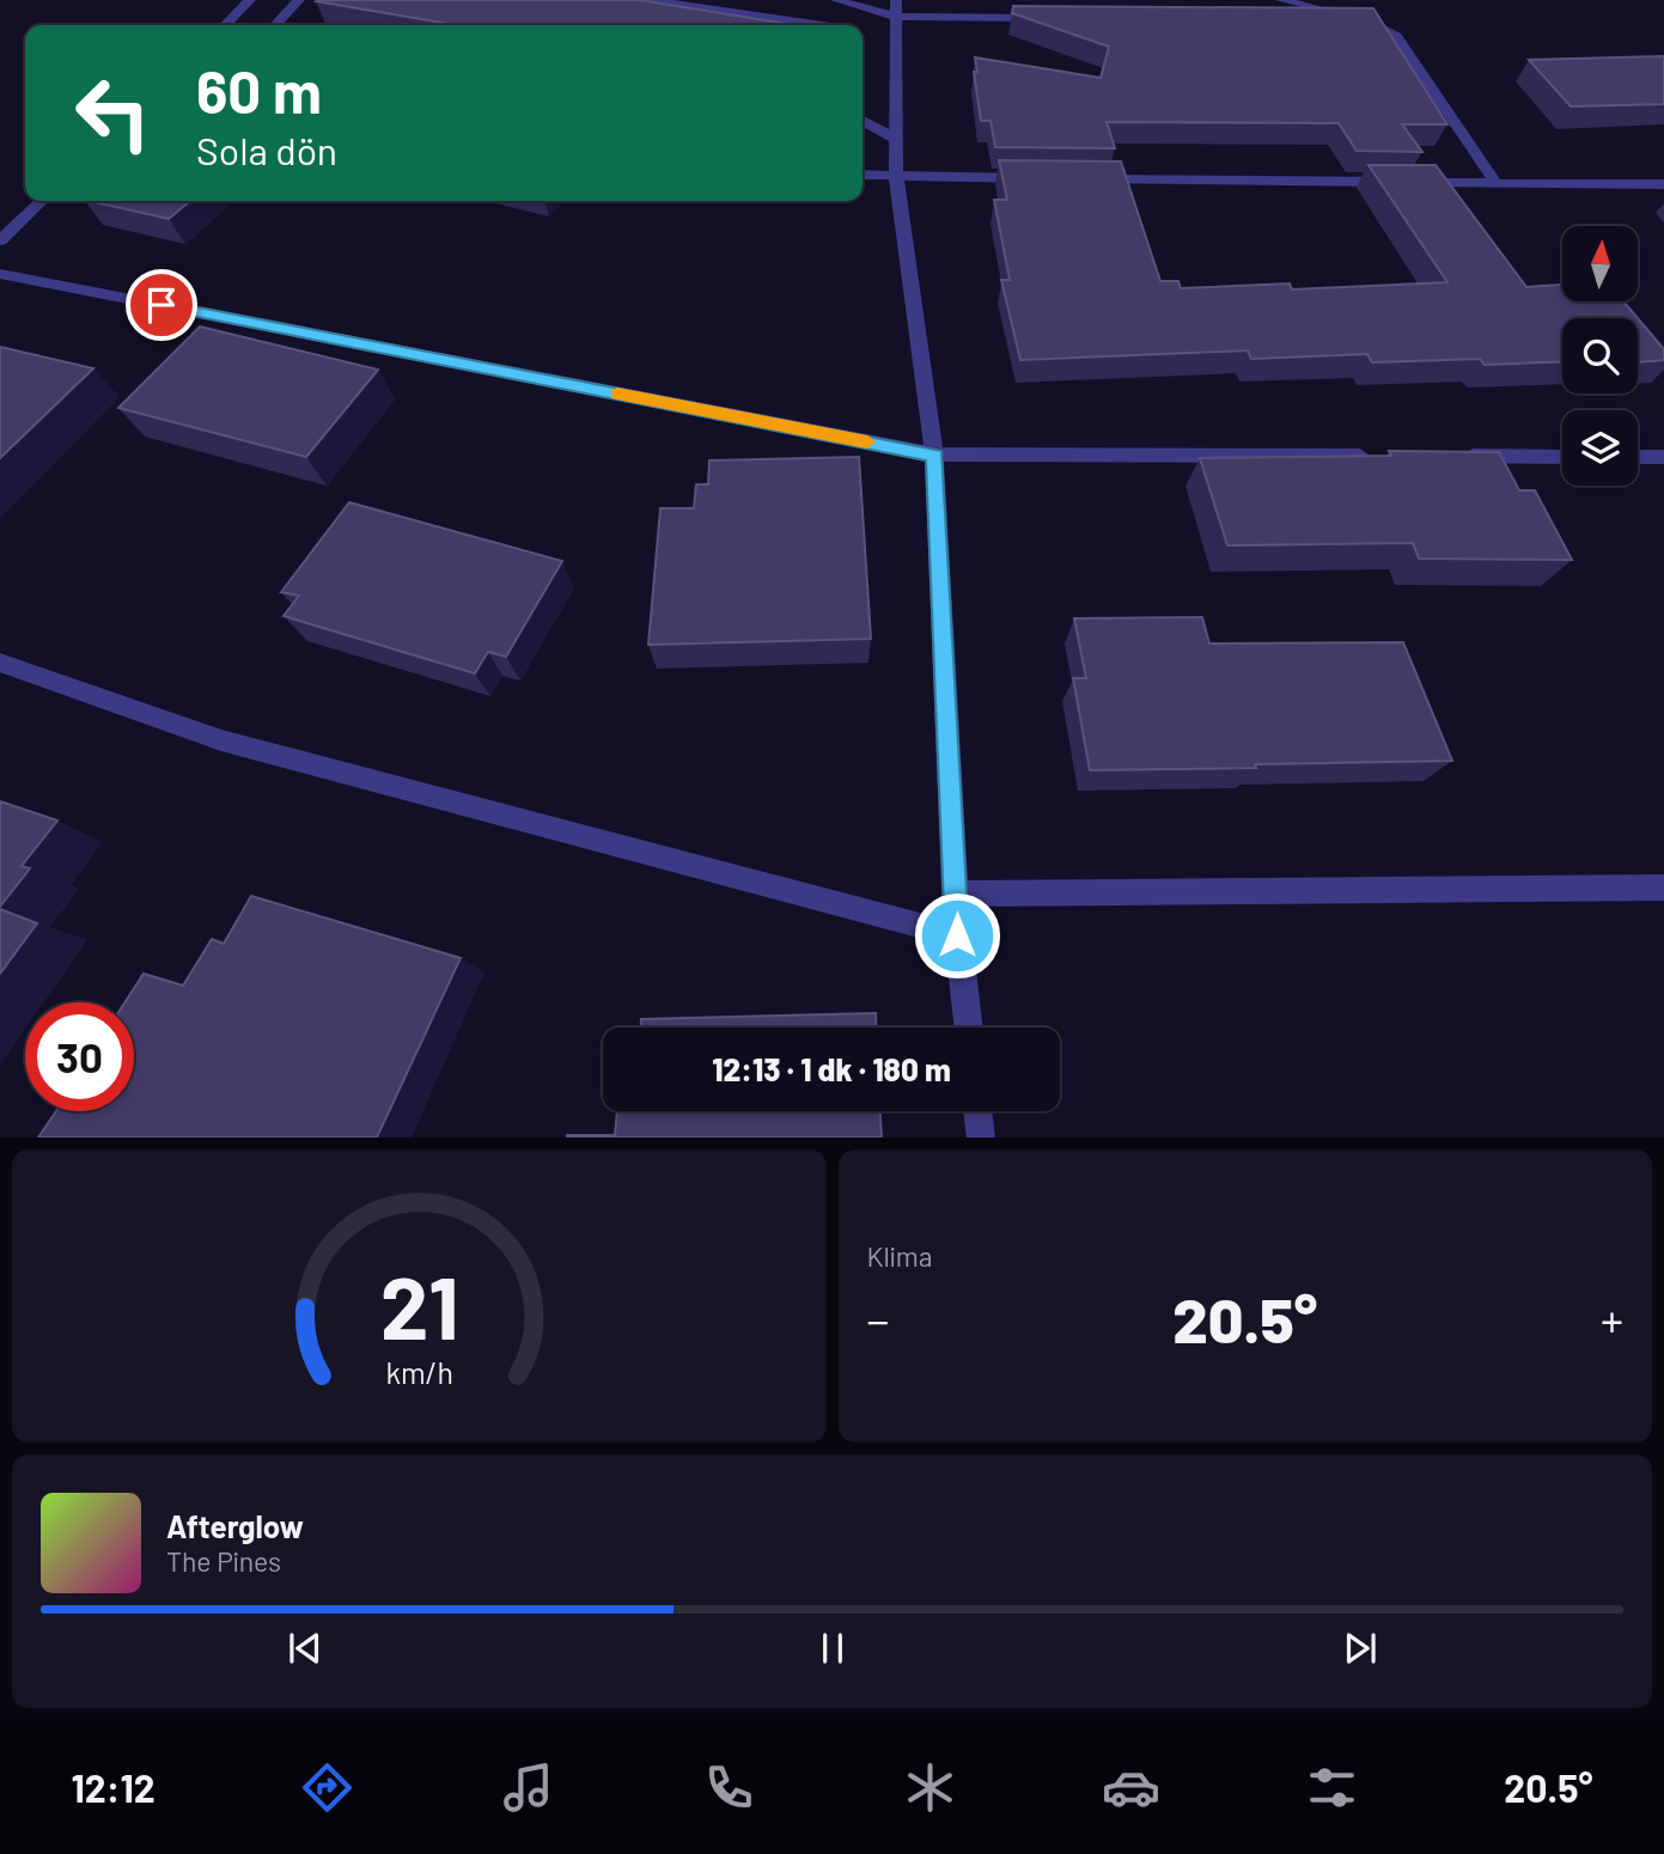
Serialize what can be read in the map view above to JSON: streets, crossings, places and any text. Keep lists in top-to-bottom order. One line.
{"north":"top","page":{"turn":["60 m","Sola dön"],"limit":"30","trip":"12:13 · 1 dk · 180 m","tile":"Klima","heat":["−","20.5°","+"],"song":["Afterglow","The Pines"],"tabs":["12:12","20.5°"],"gauge":["21","km/h"]}}
